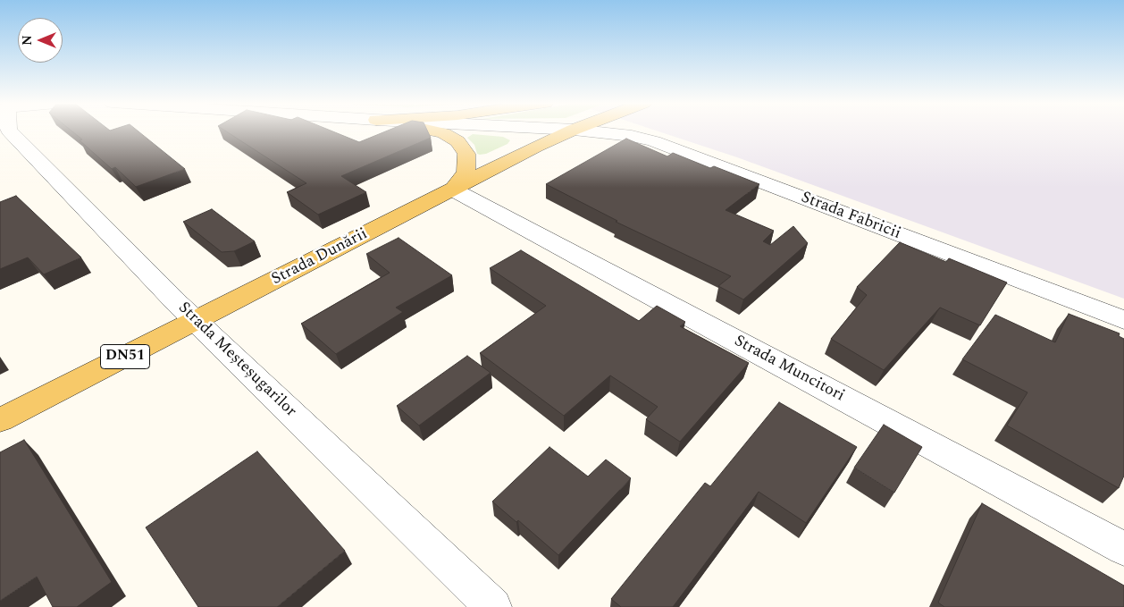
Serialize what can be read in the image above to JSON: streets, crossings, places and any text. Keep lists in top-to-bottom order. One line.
{"streets":{"main road":["Strada Dunării","DN51"],"street":["Strada Fabricii","Strada Meșteșugarilor","Strada Muncitori"]},"crossings":[["Strada Dunării","Strada Meșteșugarilor"],["Strada Dunării","Strada Muncitori"]],"north":"left"}
